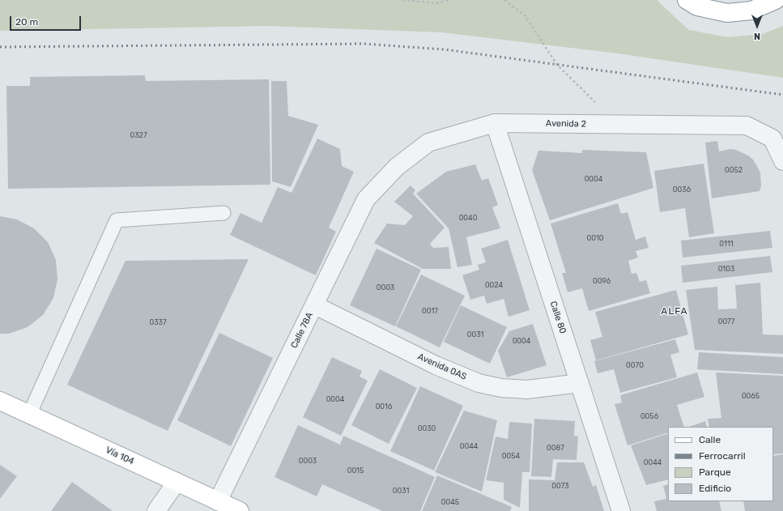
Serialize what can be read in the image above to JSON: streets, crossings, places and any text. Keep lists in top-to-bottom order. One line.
{"streets":{"main road":["Vía 104"],"street":["Avenida 2","Calle 80","Calle 78A","Avenida 0AS"]},"crossings":[["Avenida 2","Calle 80"],["Avenida 2","Calle 78A"],["Calle 80","Avenida 0AS"],["Calle 78A","Avenida 0AS"],["Calle 78A","Vía 104"]],"districts":["ALFA"],"house_numbers":["0327","0052","0004","0036","0040","0010","0111","0103","0096","0024","0003","0017","0077","0337","0031","0004","0070","0065","0004","0016","0056","0030","0044","0087","0054","0003","0044","0015","0073","0031","0045"],"legend":["Calle","Ferrocarril","Parque","Edificio"],"scale_bar":"20 m","north":"bottom"}
